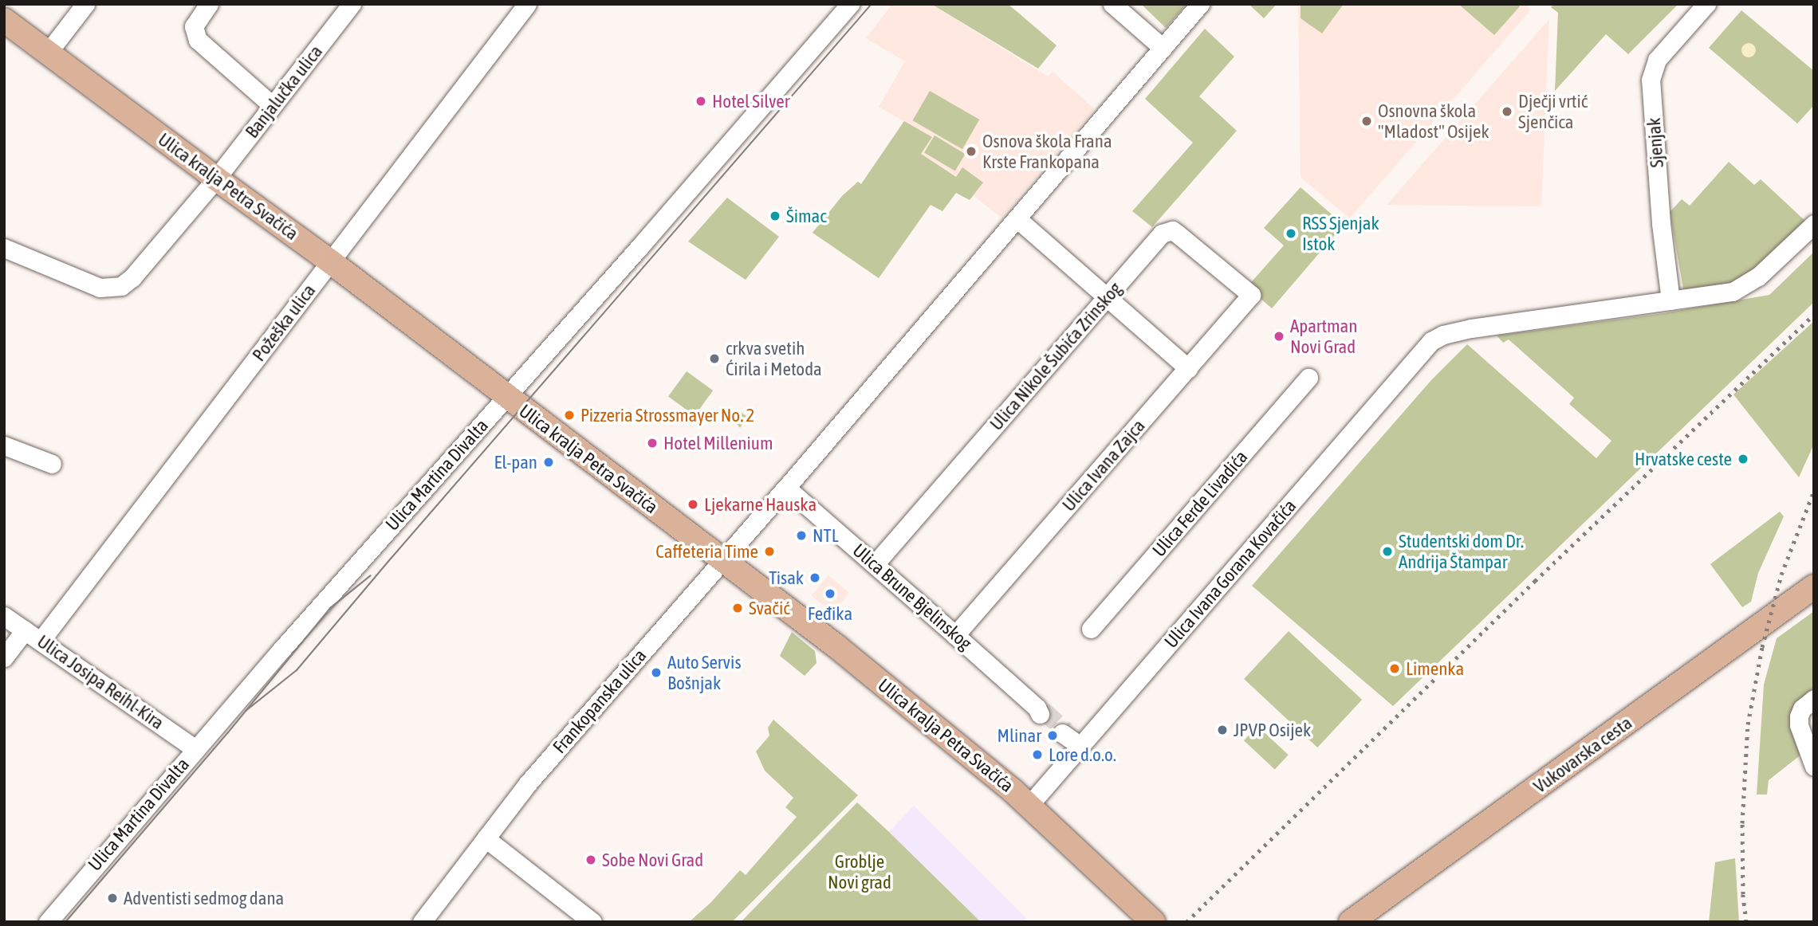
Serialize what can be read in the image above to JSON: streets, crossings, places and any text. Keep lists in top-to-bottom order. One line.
{"streets":{"main road":["Ulica kralja Petra Svačića","Vukovarska cesta"],"street":["Banjalučka ulica","Sjenjak","Požeška ulica","Ulica Nikole Šubića Zrinskog","Ulica Ivana Zajca","Ulica Martina Divalta","Ulica Ferde Livadića","Ulica Ivana Gorana Kovačića","Ulica Brune Bjelinskog","Ulica Josipa Reihl-Kira","Frankopanska ulica"]},"crossings":[["Banjalučka ulica","Ulica kralja Petra Svačića"],["Sjenjak","Ulica Ivana Gorana Kovačića"],["Ulica kralja Petra Svačića","Požeška ulica"],["Ulica kralja Petra Svačića","Ulica Martina Divalta"],["Ulica kralja Petra Svačića","Ulica Ivana Gorana Kovačića"],["Ulica kralja Petra Svačića","Frankopanska ulica"],["Požeška ulica","Ulica Josipa Reihl-Kira"],["Ulica Nikole Šubića Zrinskog","Ulica Ivana Zajca"],["Ulica Nikole Šubića Zrinskog","Ulica Brune Bjelinskog"],["Ulica Ivana Zajca","Ulica Brune Bjelinskog"],["Ulica Martina Divalta","Ulica Josipa Reihl-Kira"],["Ulica Brune Bjelinskog","Frankopanska ulica"]],"parks":["Groblje Novi grad"],"places":["Hotel Silver","Dječji vrtić Sjenčica","Osnovna škola ''Mladost'' Osijek","Osnova škola Frana Krste Frankopana","Šimac","RSS Sjenjak Istok","Apartman Novi Grad","crkva svetih Ćirila i Metoda","Pizzeria Strossmayer No. 2","Hotel Millenium","Hrvatske ceste","El-pan","Ljekarne Hauska","NTL","Caffeteria Time","Studentski dom Dr. Andrija Štampar","Tisak","Feđika","Svačić","Limenka","Auto Servis Bošnjak","JPVP Osijek","Mlinar","Lore d.o.o.","Sobe Novi Grad","Adventisti sedmog dana"]}
